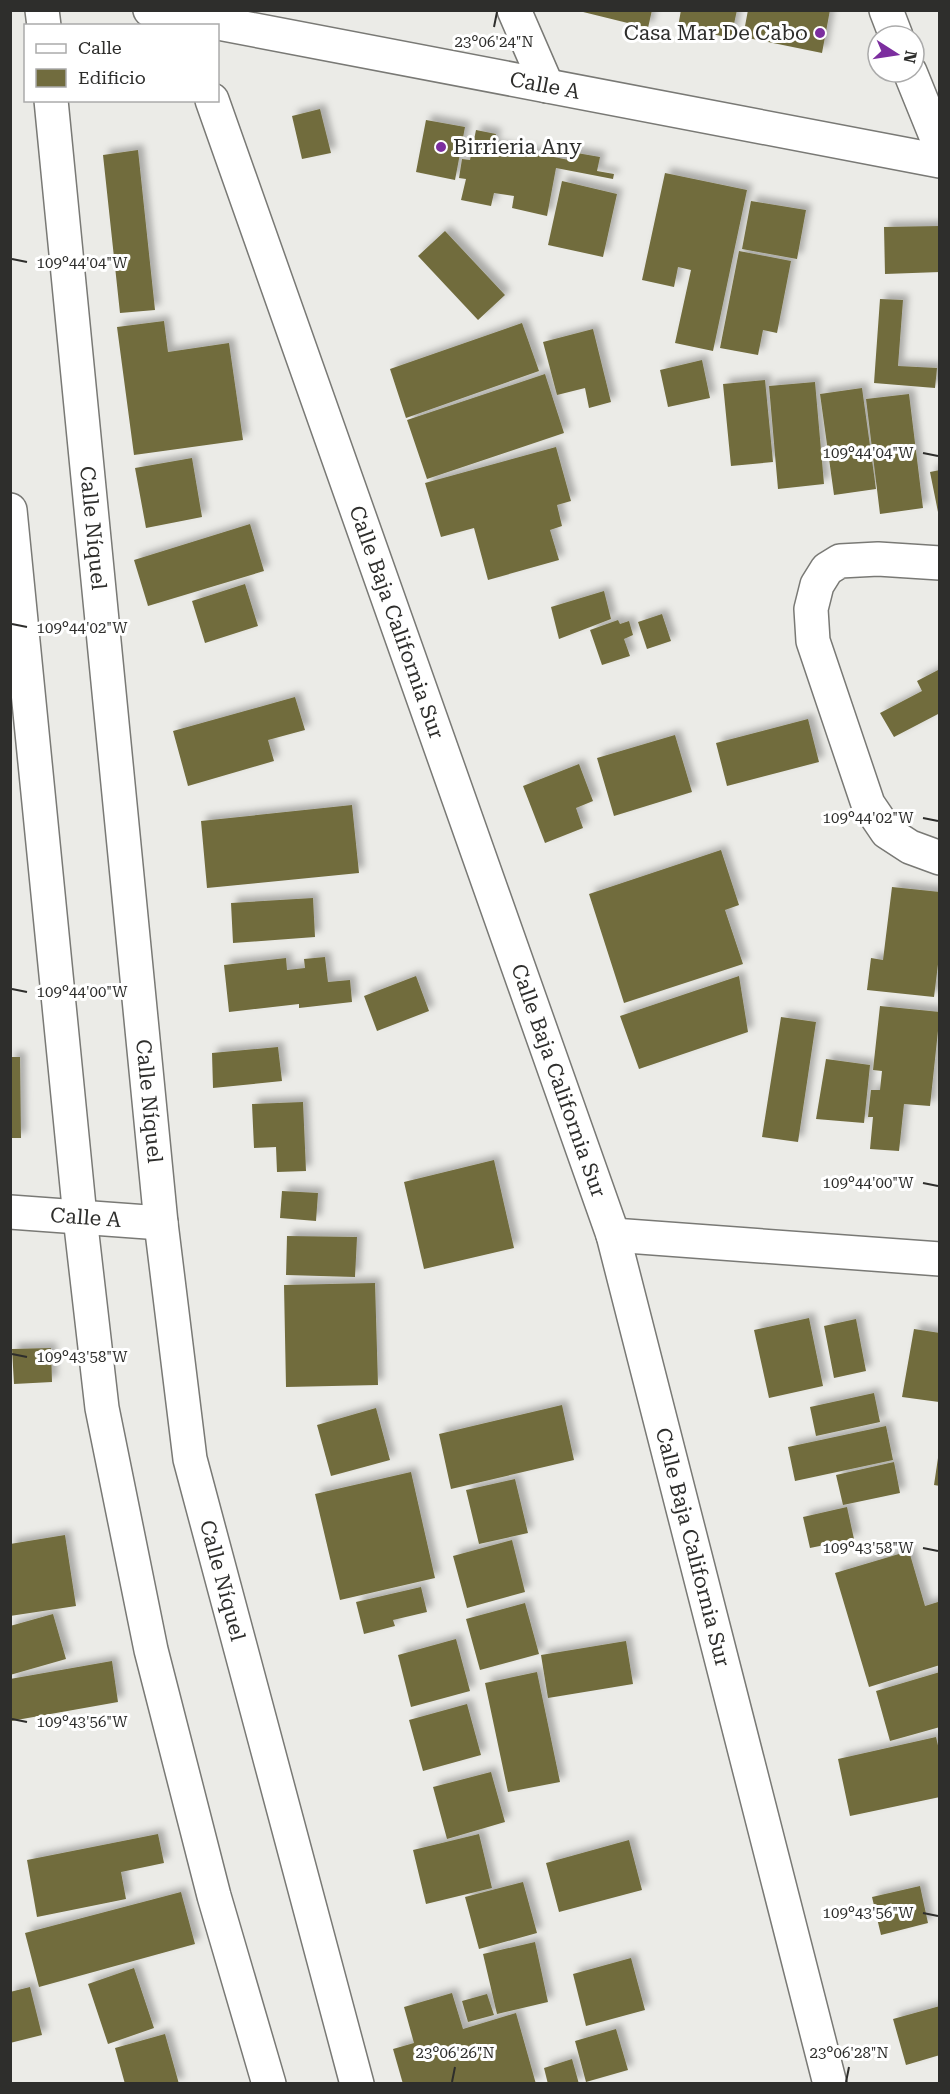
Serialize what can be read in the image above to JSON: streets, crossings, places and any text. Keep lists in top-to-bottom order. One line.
{"streets":{"street":["Calle A","Calle Níquel","Calle Baja California Sur"]},"crossings":[["Calle A","Calle Níquel"]],"places":["Casa Mar De Cabo","Birrieria Any"],"legend":["Calle","Edificio"],"north":"right","coordinates":["23°06'24\"N","109°44'04\"W","109°44'02\"W","109°44'00\"W","109°43'58\"W","109°43'56\"W","23°06'26\"N","23°06'28\"N"]}
